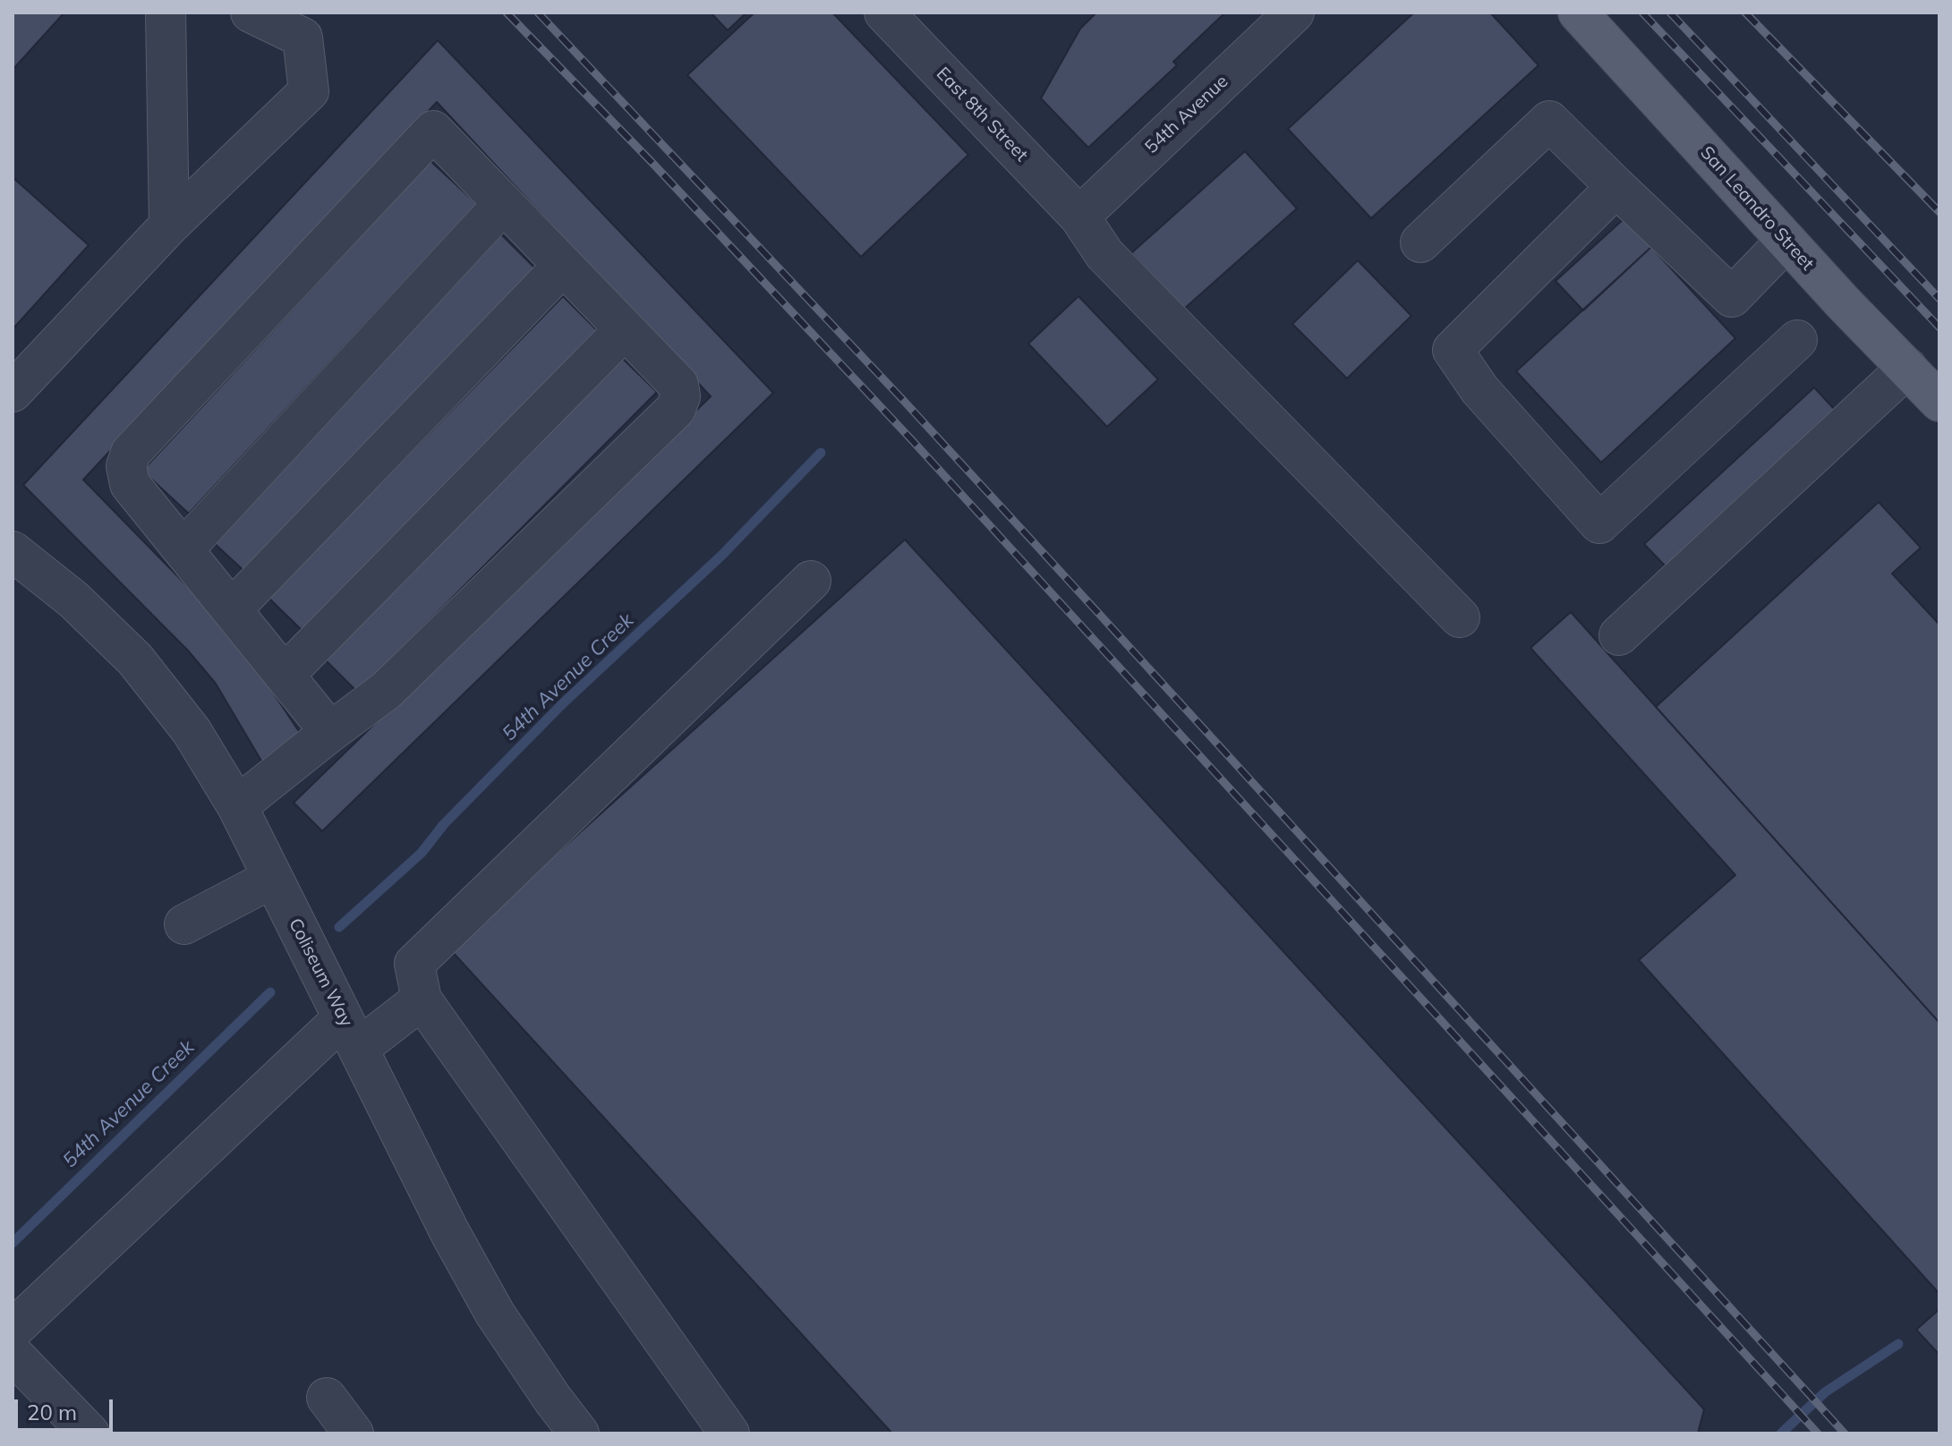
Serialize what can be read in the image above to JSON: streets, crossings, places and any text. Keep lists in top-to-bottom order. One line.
{"streets":{"main road":["San Leandro Street"],"street":["East 8th Street","54th Avenue","Coliseum Way"]},"crossings":[["East 8th Street","54th Avenue"]],"water":["54th Avenue Creek"],"scale_bar":"20 m"}
